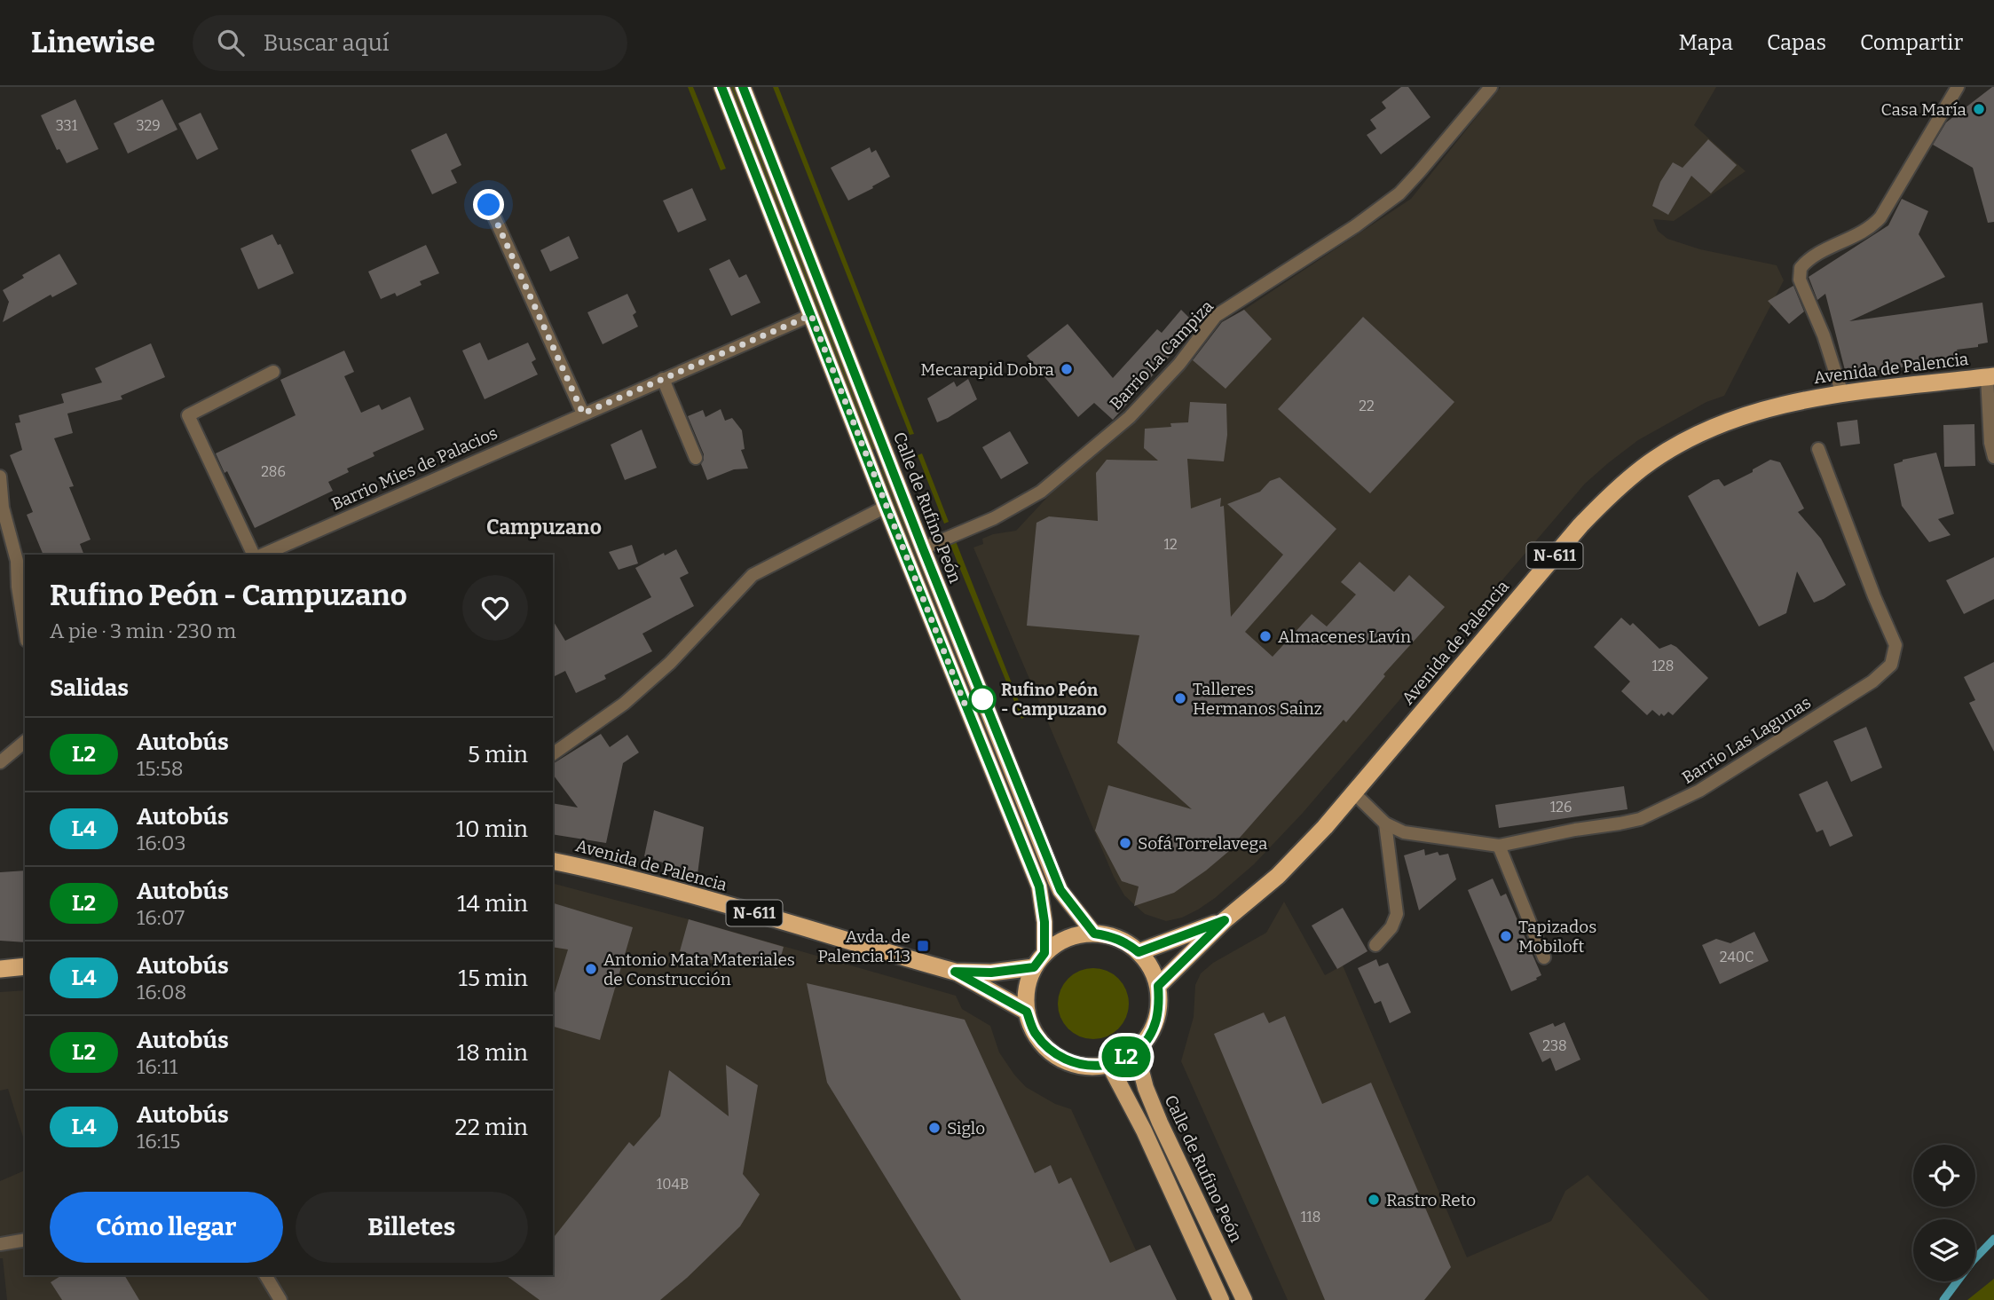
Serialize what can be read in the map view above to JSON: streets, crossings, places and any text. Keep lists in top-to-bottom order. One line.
{"streets":{"highway":["Avenida de Palencia","N-611"],"main road":["Calle de Rufino Peón"],"street":["Barrio La Campiza","Barrio Mies de Palacios","Barrio Las Lagunas"]},"crossings":[["Barrio La Campiza","Calle de Rufino Peón"],["Avenida de Palencia","Calle de Rufino Peón"],["Avenida de Palencia","N-611"],["Avenida de Palencia","Barrio Las Lagunas"],["Calle de Rufino Peón","N-611"]],"districts":["Campuzano"],"places":{"other":["Casa María","Mecarapid Dobra","Almacenes Lavín","Talleres Hermanos Sainz","Rufino Peón - Campuzano","Sofá Torrelavega","Tapizados Mobiloft","Antonio Mata Materiales de Construcción","Siglo","Rastro Reto"],"transit":["Avda. de Palencia 113"]},"lines":["bus line L2"],"house_numbers":["331","329","22","286","12","128","126","240C","238","104B","118"],"page":{"header":"Linewise","search":"Buscar aquí","nav":["Mapa","Capas","Compartir"],"on_map":"L2","heading":[["Rufino Peón - Campuzano","A pie · 3 min · 230 m"],"Salidas"],"list":[{"mark":"L2","name":"Autobús","note":"15:58","value":"5 min"},{"mark":"L4","name":"Autobús","note":"16:03","value":"10 min"},{"mark":"L2","name":"Autobús","note":"16:07","value":"14 min"},{"mark":"L4","name":"Autobús","note":"16:08","value":"15 min"},{"mark":"L2","name":"Autobús","note":"16:11","value":"18 min"},{"mark":"L4","name":"Autobús","note":"16:15","value":"22 min"}],"buttons":["Cómo llegar","Billetes"]}}
